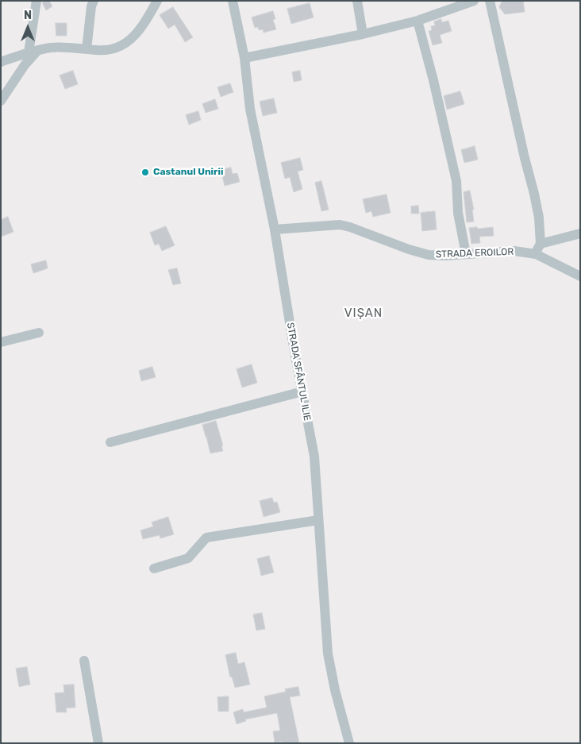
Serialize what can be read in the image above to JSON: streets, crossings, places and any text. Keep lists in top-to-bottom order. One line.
{"streets":{"street":["STRADA EROILOR","STRADA SFÂNTUL ILIE"]},"crossings":[["STRADA EROILOR","STRADA SFÂNTUL ILIE"]],"districts":["VIȘAN"],"places":["Castanul Unirii"],"north":"top"}
